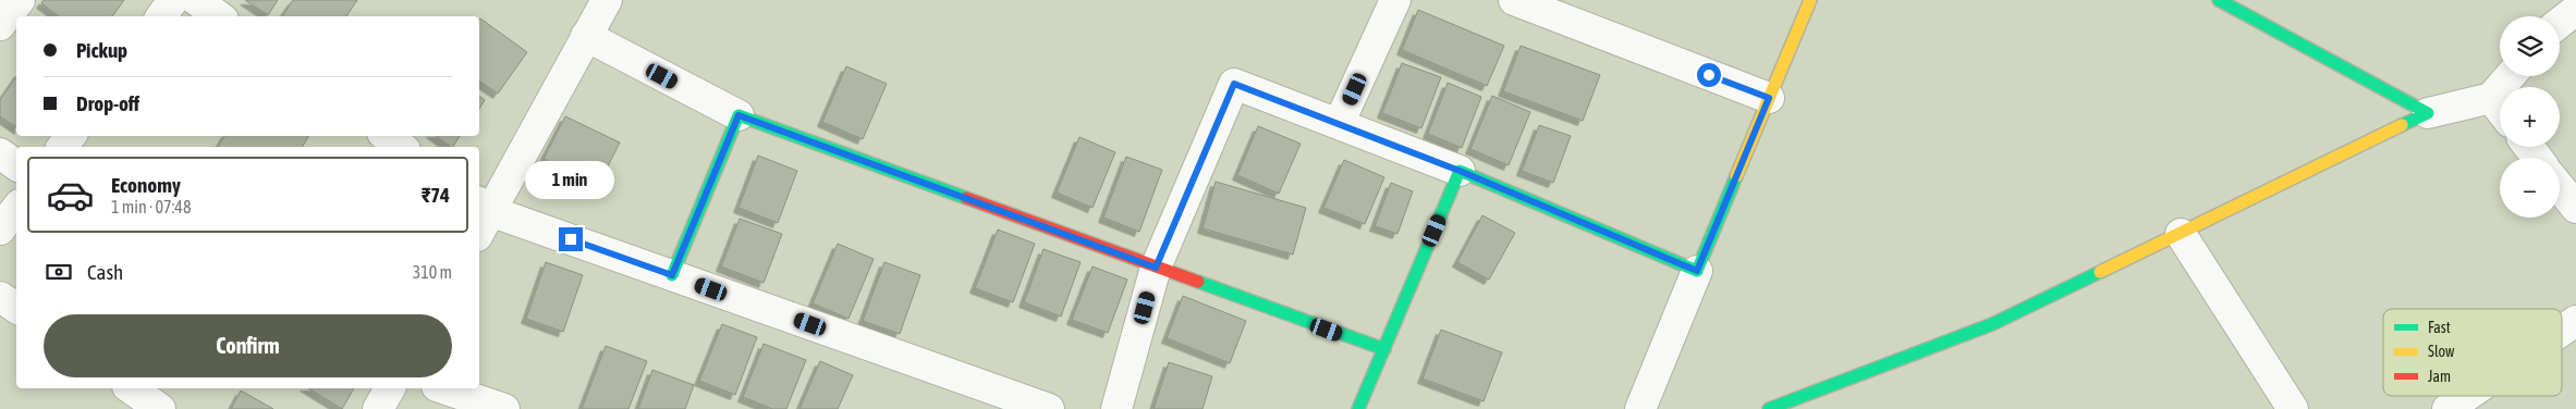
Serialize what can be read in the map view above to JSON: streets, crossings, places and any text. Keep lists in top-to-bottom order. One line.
{"legend":["Fast","Slow","Jam"],"page":{"map_buttons":["+","−"],"banner":["Pickup","Drop-off"],"list":[{"name":"Economy","note":"1 min · 07:48","value":"₹74"}],"bubble":"1 min","pay":["Cash","310 m"],"buttons":"Confirm"}}
